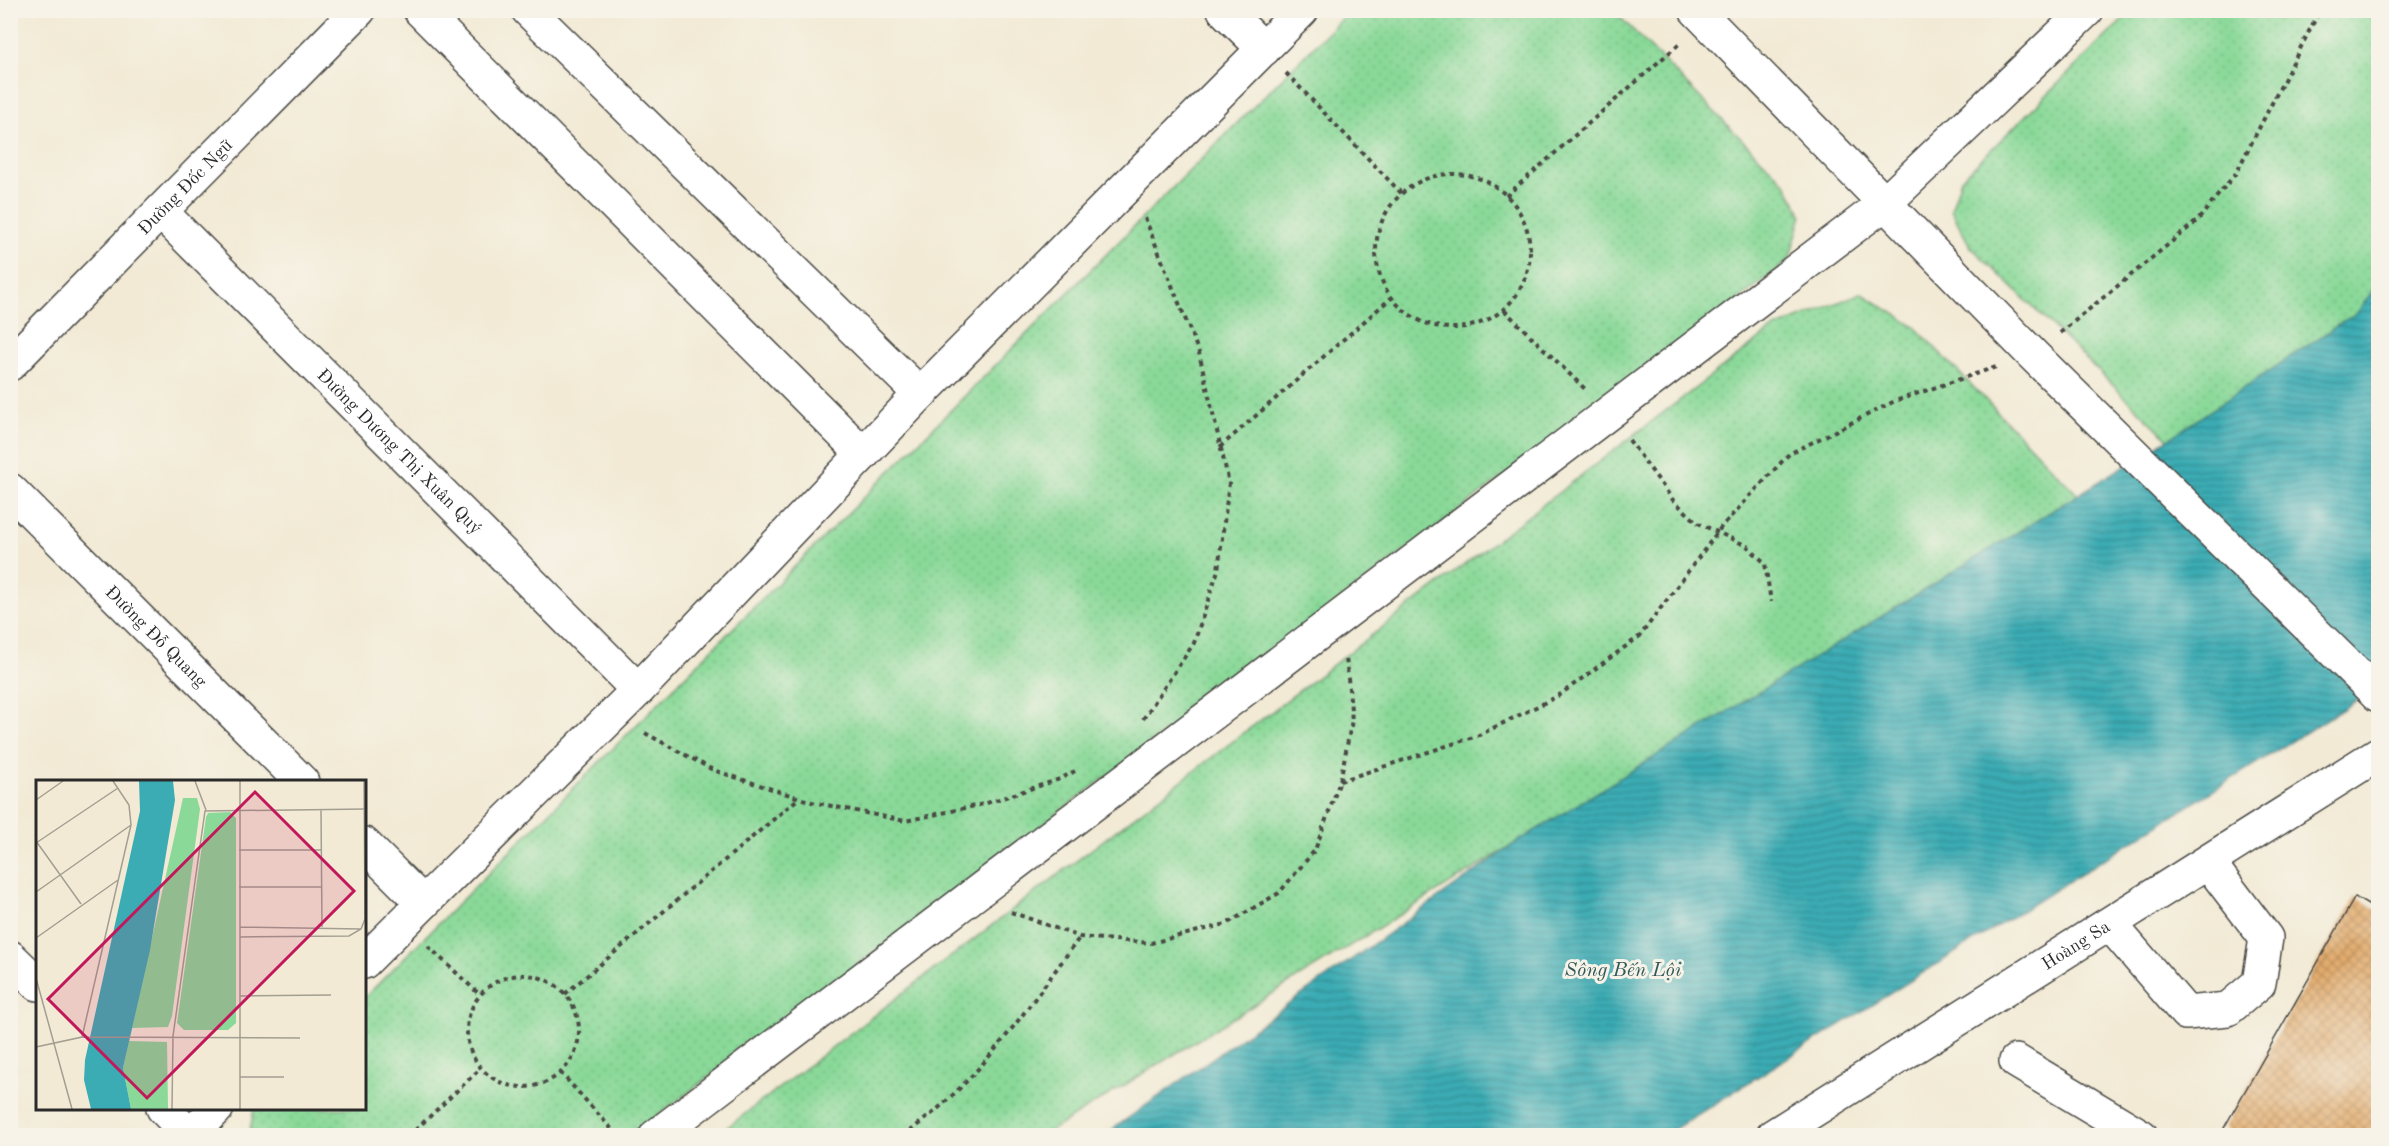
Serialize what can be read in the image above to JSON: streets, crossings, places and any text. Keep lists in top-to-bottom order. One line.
{"streets":{"street":["Đường Đốc Ngữ","Đường Dương Thị Xuân Quý","Đường Đỗ Quang","Hoàng Sa"]},"crossings":[["Đường Đốc Ngữ","Đường Dương Thị Xuân Quý"]],"water":["Sông Bến Lội"]}
